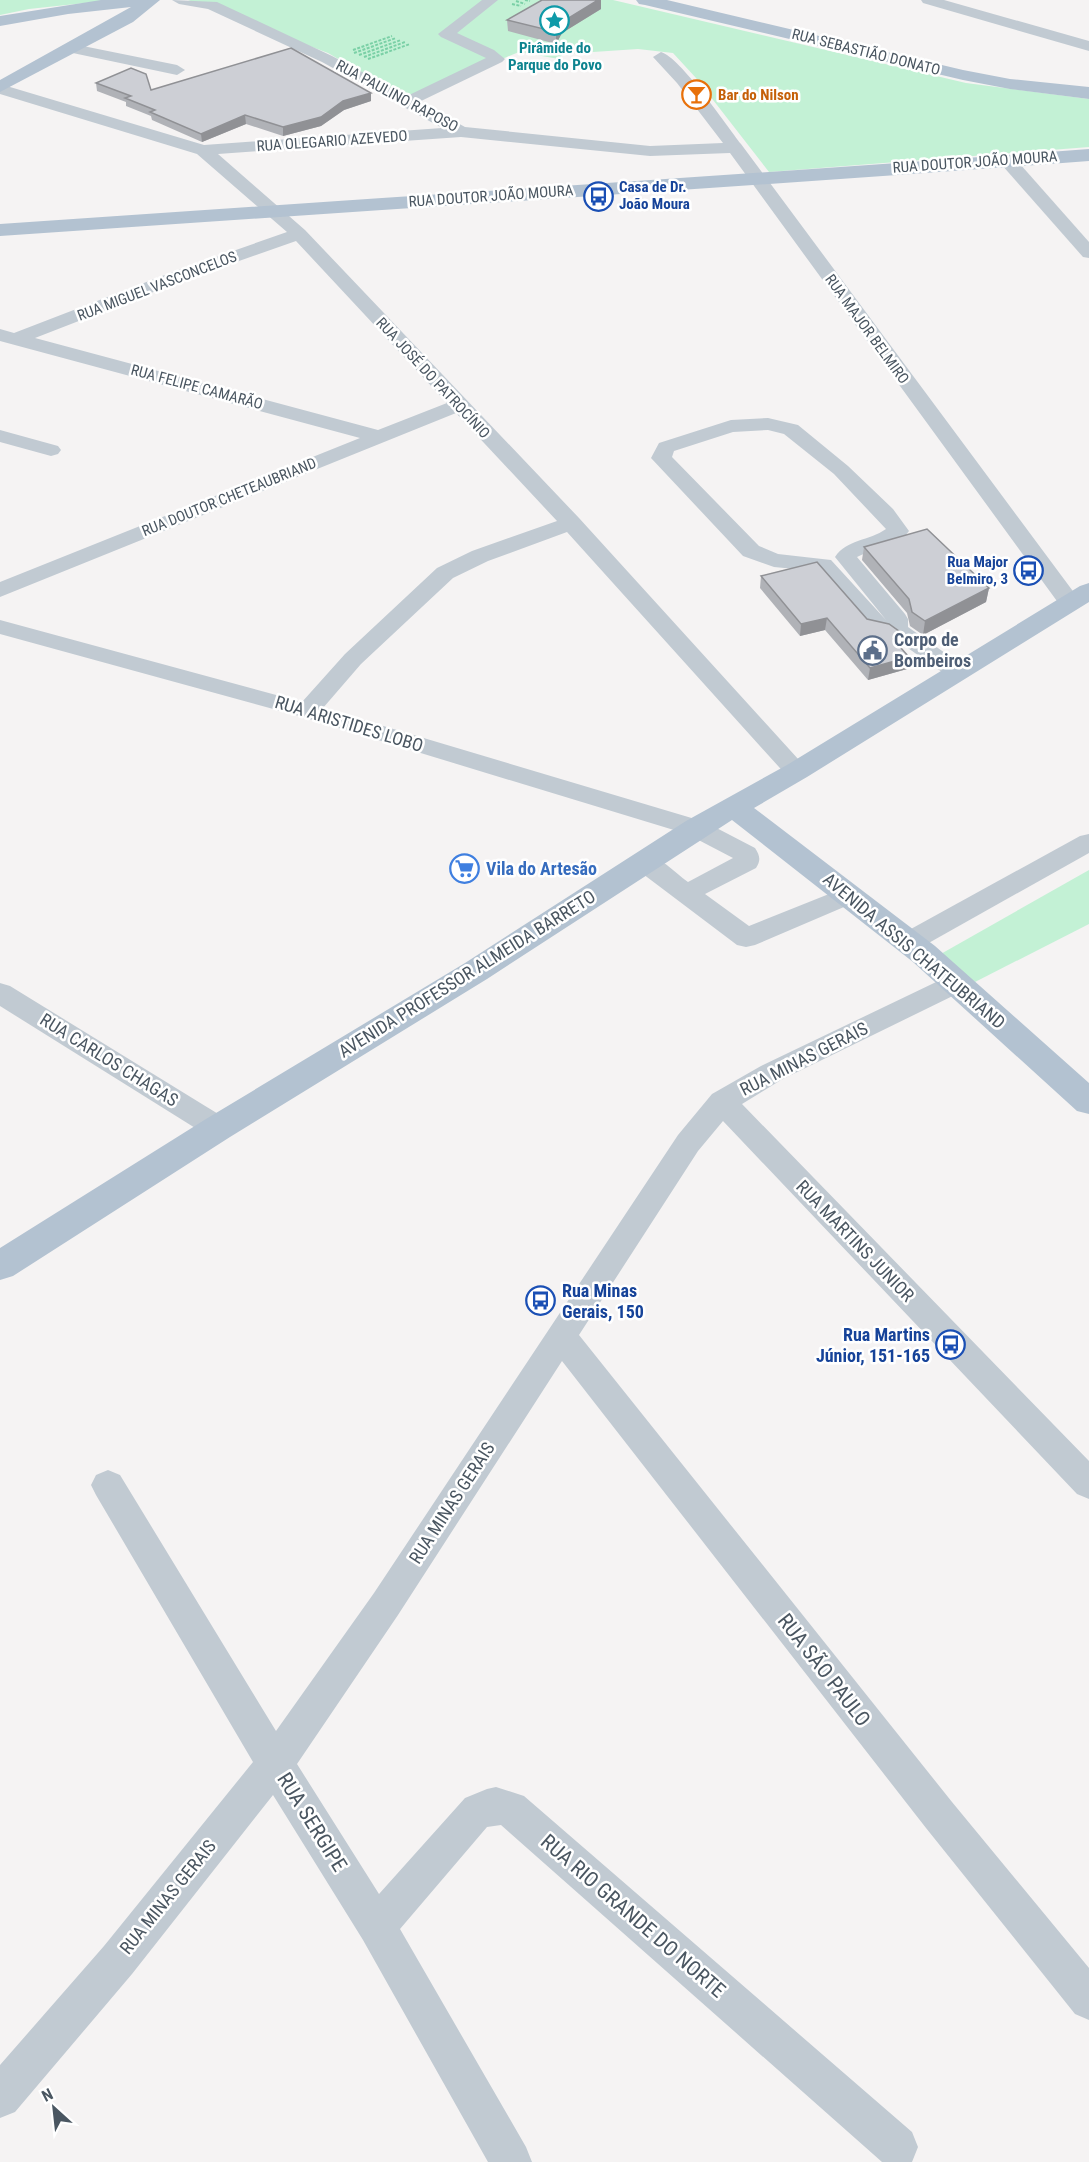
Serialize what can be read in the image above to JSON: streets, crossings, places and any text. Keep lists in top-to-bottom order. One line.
{"streets":{"main road":["RUA SEBASTIÃO DONATO","RUA DOUTOR JOÃO MOURA","AVENIDA ASSIS CHATEUBRIAND","AVENIDA PROFESSOR ALMEIDA BARRETO"],"street":["RUA PAULINO RAPOSO","RUA OLEGARIO AZEVEDO","RUA MIGUEL VASCONCELOS","RUA MAJOR BELMIRO","RUA JOSÉ DO PATROCÍNIO","RUA FELIPE CAMARÃO","RUA DOUTOR CHETEAUBRIAND","RUA ARISTIDES LOBO","RUA MINAS GERAIS","RUA CARLOS CHAGAS","RUA MARTINS JUNIOR","RUA SÃO PAULO","RUA SERGIPE","RUA RIO GRANDE DO NORTE"]},"crossings":[["RUA PAULINO RAPOSO","RUA OLEGARIO AZEVEDO"],["RUA PAULINO RAPOSO","RUA MAJOR BELMIRO"],["RUA OLEGARIO AZEVEDO","RUA JOSÉ DO PATROCÍNIO"],["RUA DOUTOR JOÃO MOURA","RUA MAJOR BELMIRO"],["RUA DOUTOR JOÃO MOURA","RUA JOSÉ DO PATROCÍNIO"],["RUA MIGUEL VASCONCELOS","RUA JOSÉ DO PATROCÍNIO"],["RUA MIGUEL VASCONCELOS","RUA FELIPE CAMARÃO"],["RUA MAJOR BELMIRO","AVENIDA PROFESSOR ALMEIDA BARRETO"],["RUA JOSÉ DO PATROCÍNIO","RUA DOUTOR CHETEAUBRIAND"],["RUA JOSÉ DO PATROCÍNIO","AVENIDA PROFESSOR ALMEIDA BARRETO"],["RUA FELIPE CAMARÃO","RUA DOUTOR CHETEAUBRIAND"],["RUA ARISTIDES LOBO","AVENIDA PROFESSOR ALMEIDA BARRETO"],["AVENIDA ASSIS CHATEUBRIAND","AVENIDA PROFESSOR ALMEIDA BARRETO"],["AVENIDA ASSIS CHATEUBRIAND","RUA MINAS GERAIS"],["AVENIDA PROFESSOR ALMEIDA BARRETO","RUA CARLOS CHAGAS"],["RUA MINAS GERAIS","RUA MARTINS JUNIOR"],["RUA MINAS GERAIS","RUA SÃO PAULO"],["RUA MINAS GERAIS","RUA SERGIPE"],["RUA SERGIPE","RUA RIO GRANDE DO NORTE"]],"places":{"place":["Pirâmide do Parque do Povo"],"bar":["Bar do Nilson"],"bus stop":["Casa de Dr. João Moura","Rua Major Belmiro, 3","Rua Minas Gerais, 150","Rua Martins Júnior, 151-165"],"public building":["Corpo de Bombeiros"],"supermarket":["Vila do Artesão"]},"north":"top left"}
